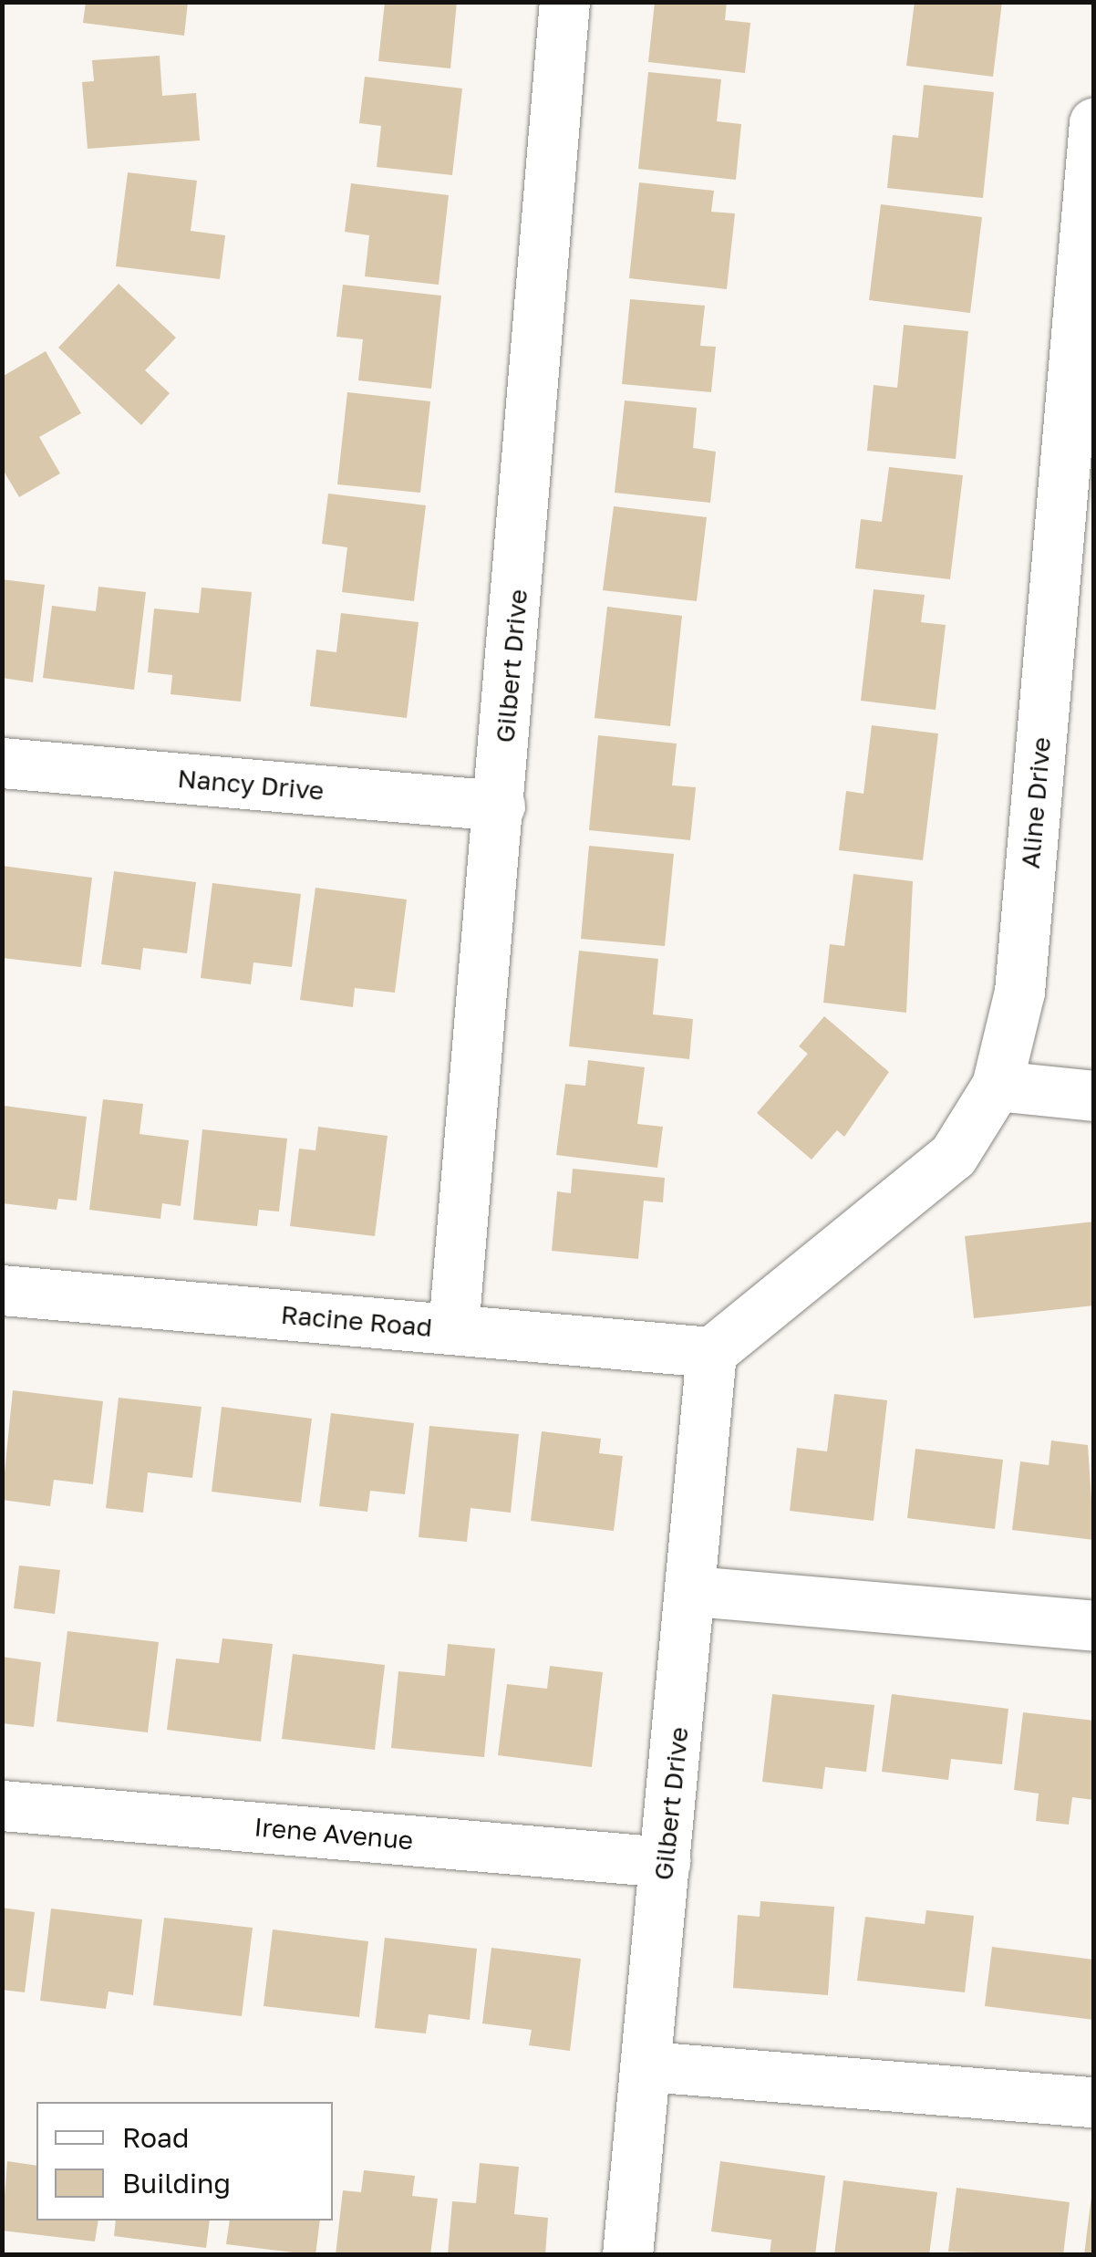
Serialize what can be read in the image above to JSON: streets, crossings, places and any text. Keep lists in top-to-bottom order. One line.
{"streets":{"street":["Gilbert Drive","Nancy Drive","Aline Drive","Racine Road","Irene Avenue"]},"crossings":[["Gilbert Drive","Nancy Drive"],["Gilbert Drive","Aline Drive"],["Gilbert Drive","Racine Road"],["Gilbert Drive","Irene Avenue"],["Aline Drive","Racine Road"]],"legend":["Road","Building"]}
